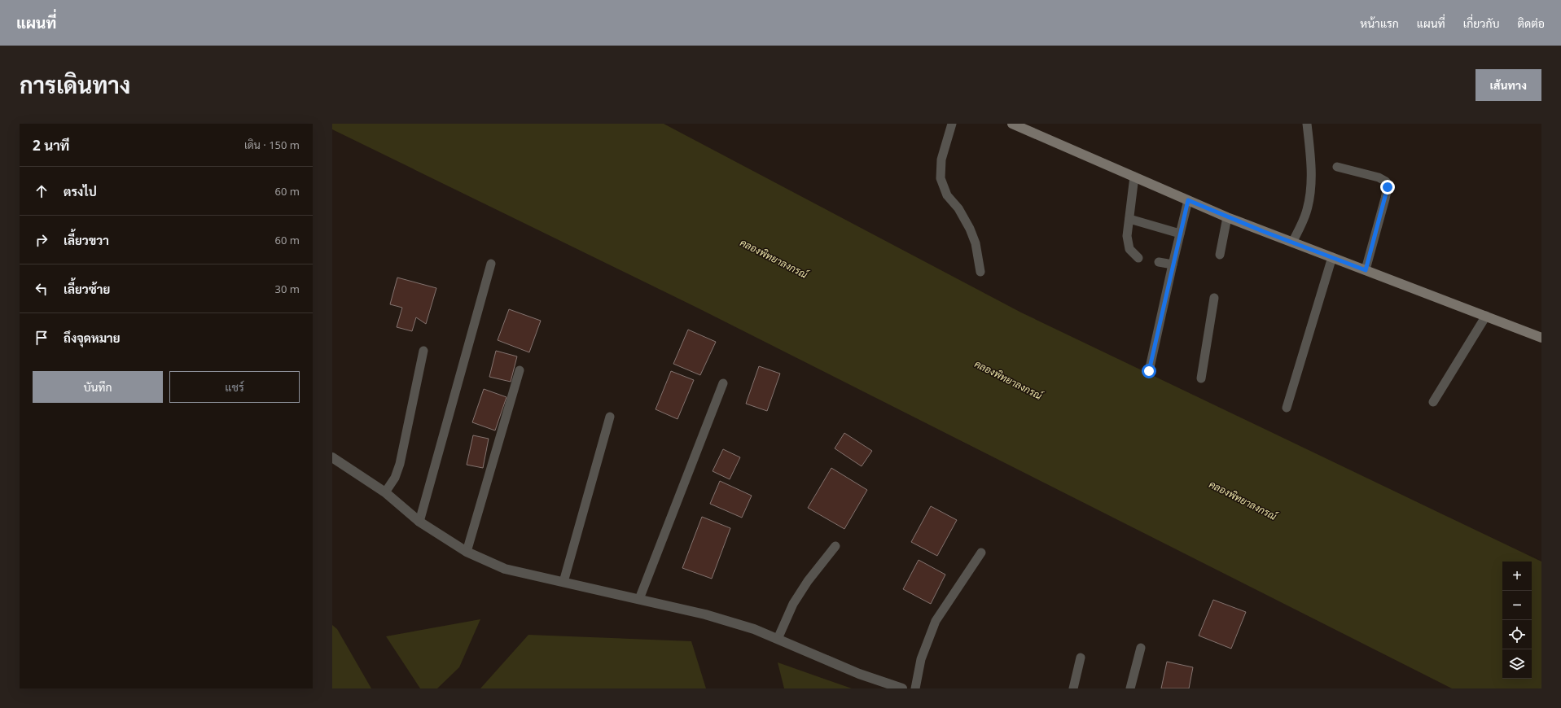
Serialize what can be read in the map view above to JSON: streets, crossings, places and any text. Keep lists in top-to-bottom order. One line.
{"water":["คลองพิทยาลงกรณ์"],"page":{"header":"แผนที่","nav":["หน้าแรก","แผนที่","เกี่ยวกับ","ติดต่อ"],"title":"การเดินทาง","buttons":["เส้นทาง",["บันทึก","แชร์"]],"heading":["2 นาที","เดิน · 150 m"],"list":[["ตรงไป","60 m"],["เลี้ยวขวา","60 m"],["เลี้ยวซ้าย","30 m"],"ถึงจุดหมาย"],"map_buttons":["+","−"]}}
